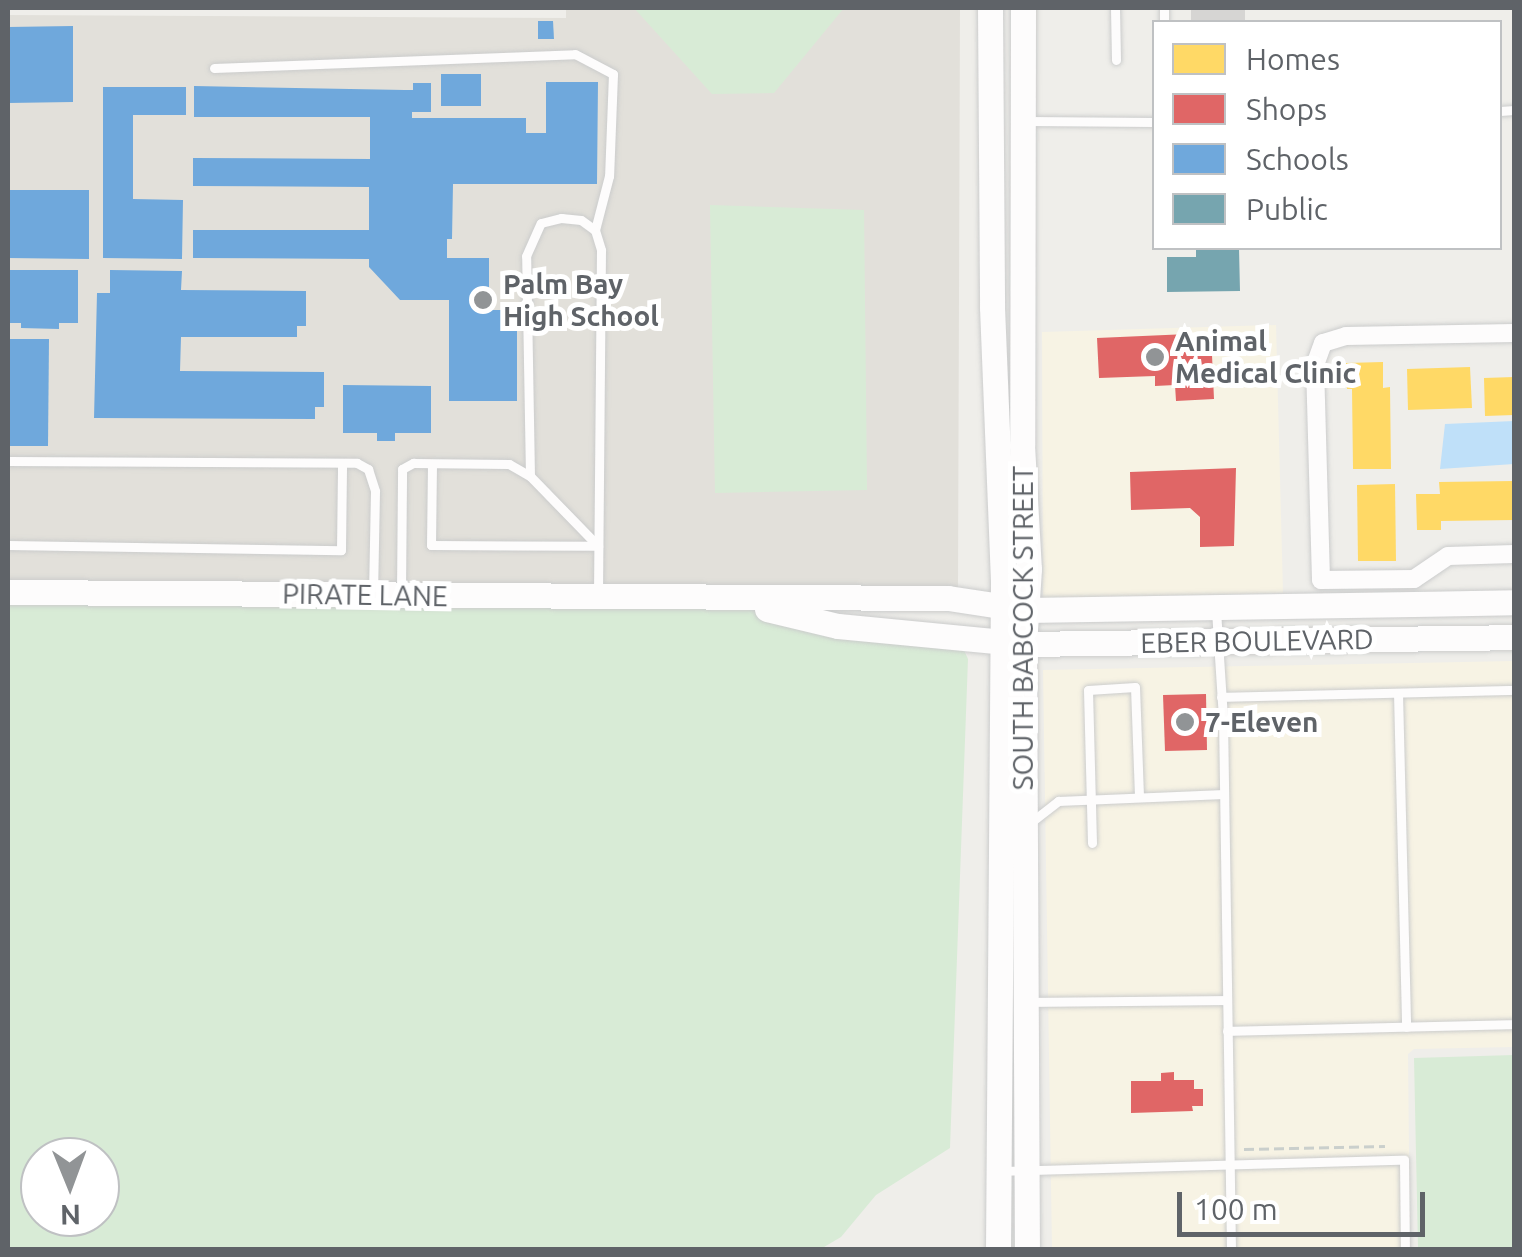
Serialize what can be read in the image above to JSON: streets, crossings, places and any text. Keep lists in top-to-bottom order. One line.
{"streets":{"main road":["PIRATE LANE","SOUTH BABCOCK STREET","EBER BOULEVARD"]},"crossings":[["PIRATE LANE","SOUTH BABCOCK STREET"],["PIRATE LANE","EBER BOULEVARD"],["SOUTH BABCOCK STREET","EBER BOULEVARD"]],"places":["Palm Bay High School","Animal Medical Clinic","7-Eleven"],"legend":["Homes","Shops","Schools","Public"],"scale_bar":"100 m","north":"bottom"}
